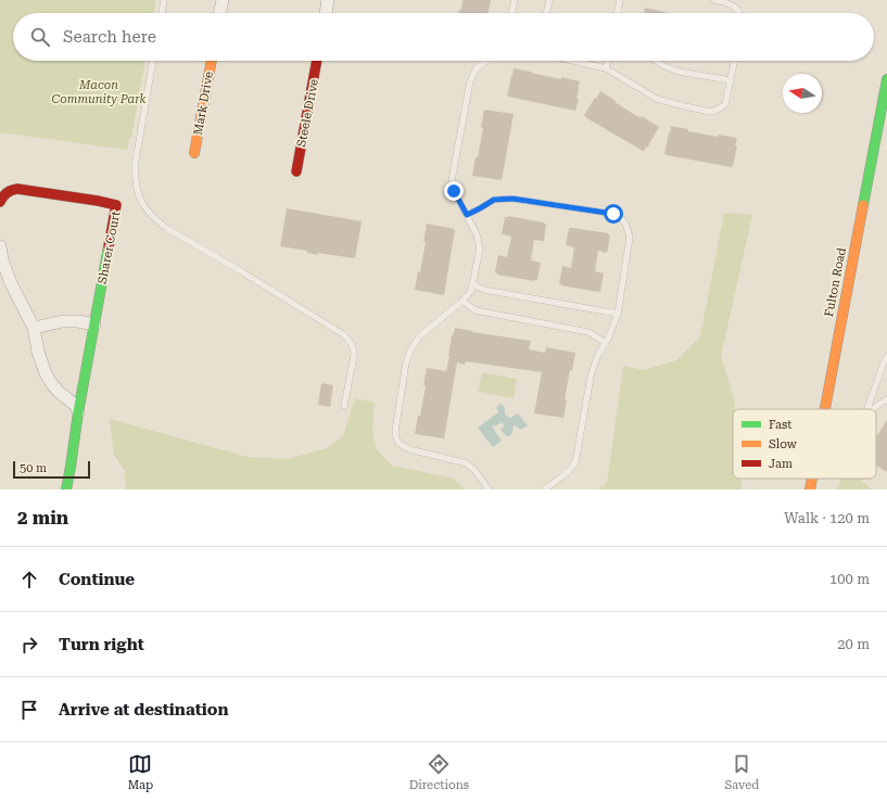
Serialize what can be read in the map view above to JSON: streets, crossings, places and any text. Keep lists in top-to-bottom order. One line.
{"streets":{"street":["Mark Drive","Steele Drive","Sharer Court","Fulton Road"]},"parks":["Macon Community Park"],"legend":["Fast","Slow","Jam"],"scale_bar":"50 m","north":"left","page":{"search":"Search here","scale":"50 m","heading":["2 min","Walk · 120 m"],"list":[["Continue","100 m"],["Turn right","20 m"],"Arrive at destination"],"nav":["Map","Directions","Saved"]}}
